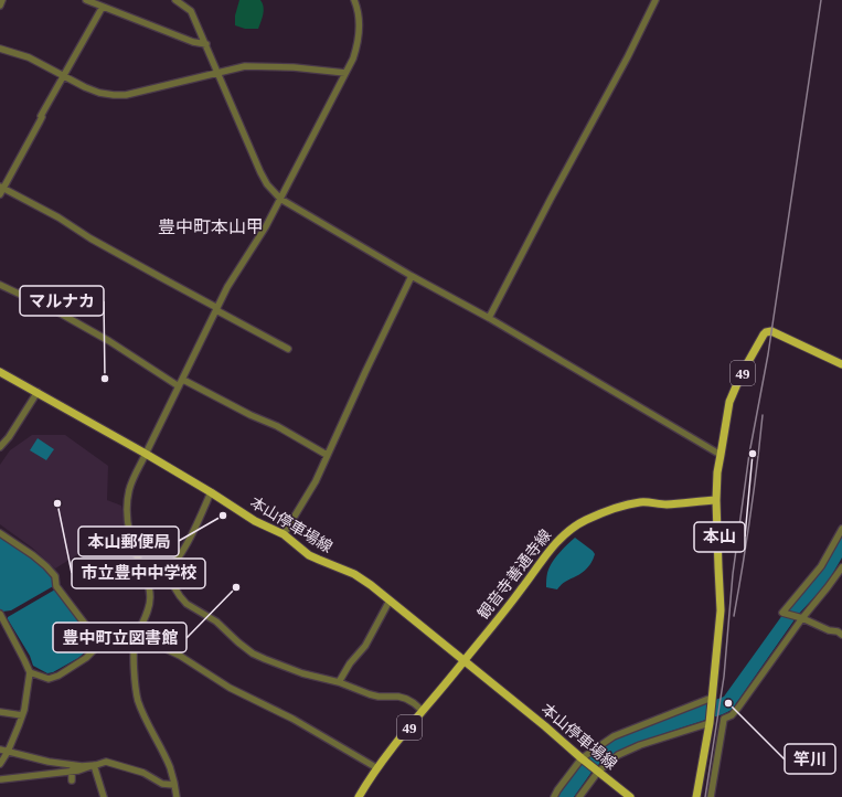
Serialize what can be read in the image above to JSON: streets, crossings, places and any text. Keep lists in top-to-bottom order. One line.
{"streets":{"main road":["49","本山停車場線","観音寺善通寺線"]},"crossings":[["49","観音寺善通寺線"],["本山停車場線","観音寺善通寺線"]],"districts":["豊中町本山甲"],"places":["マルナカ","本山","市立豊中中学校","本山郵便局","豊中町立図書館","竿川"]}
